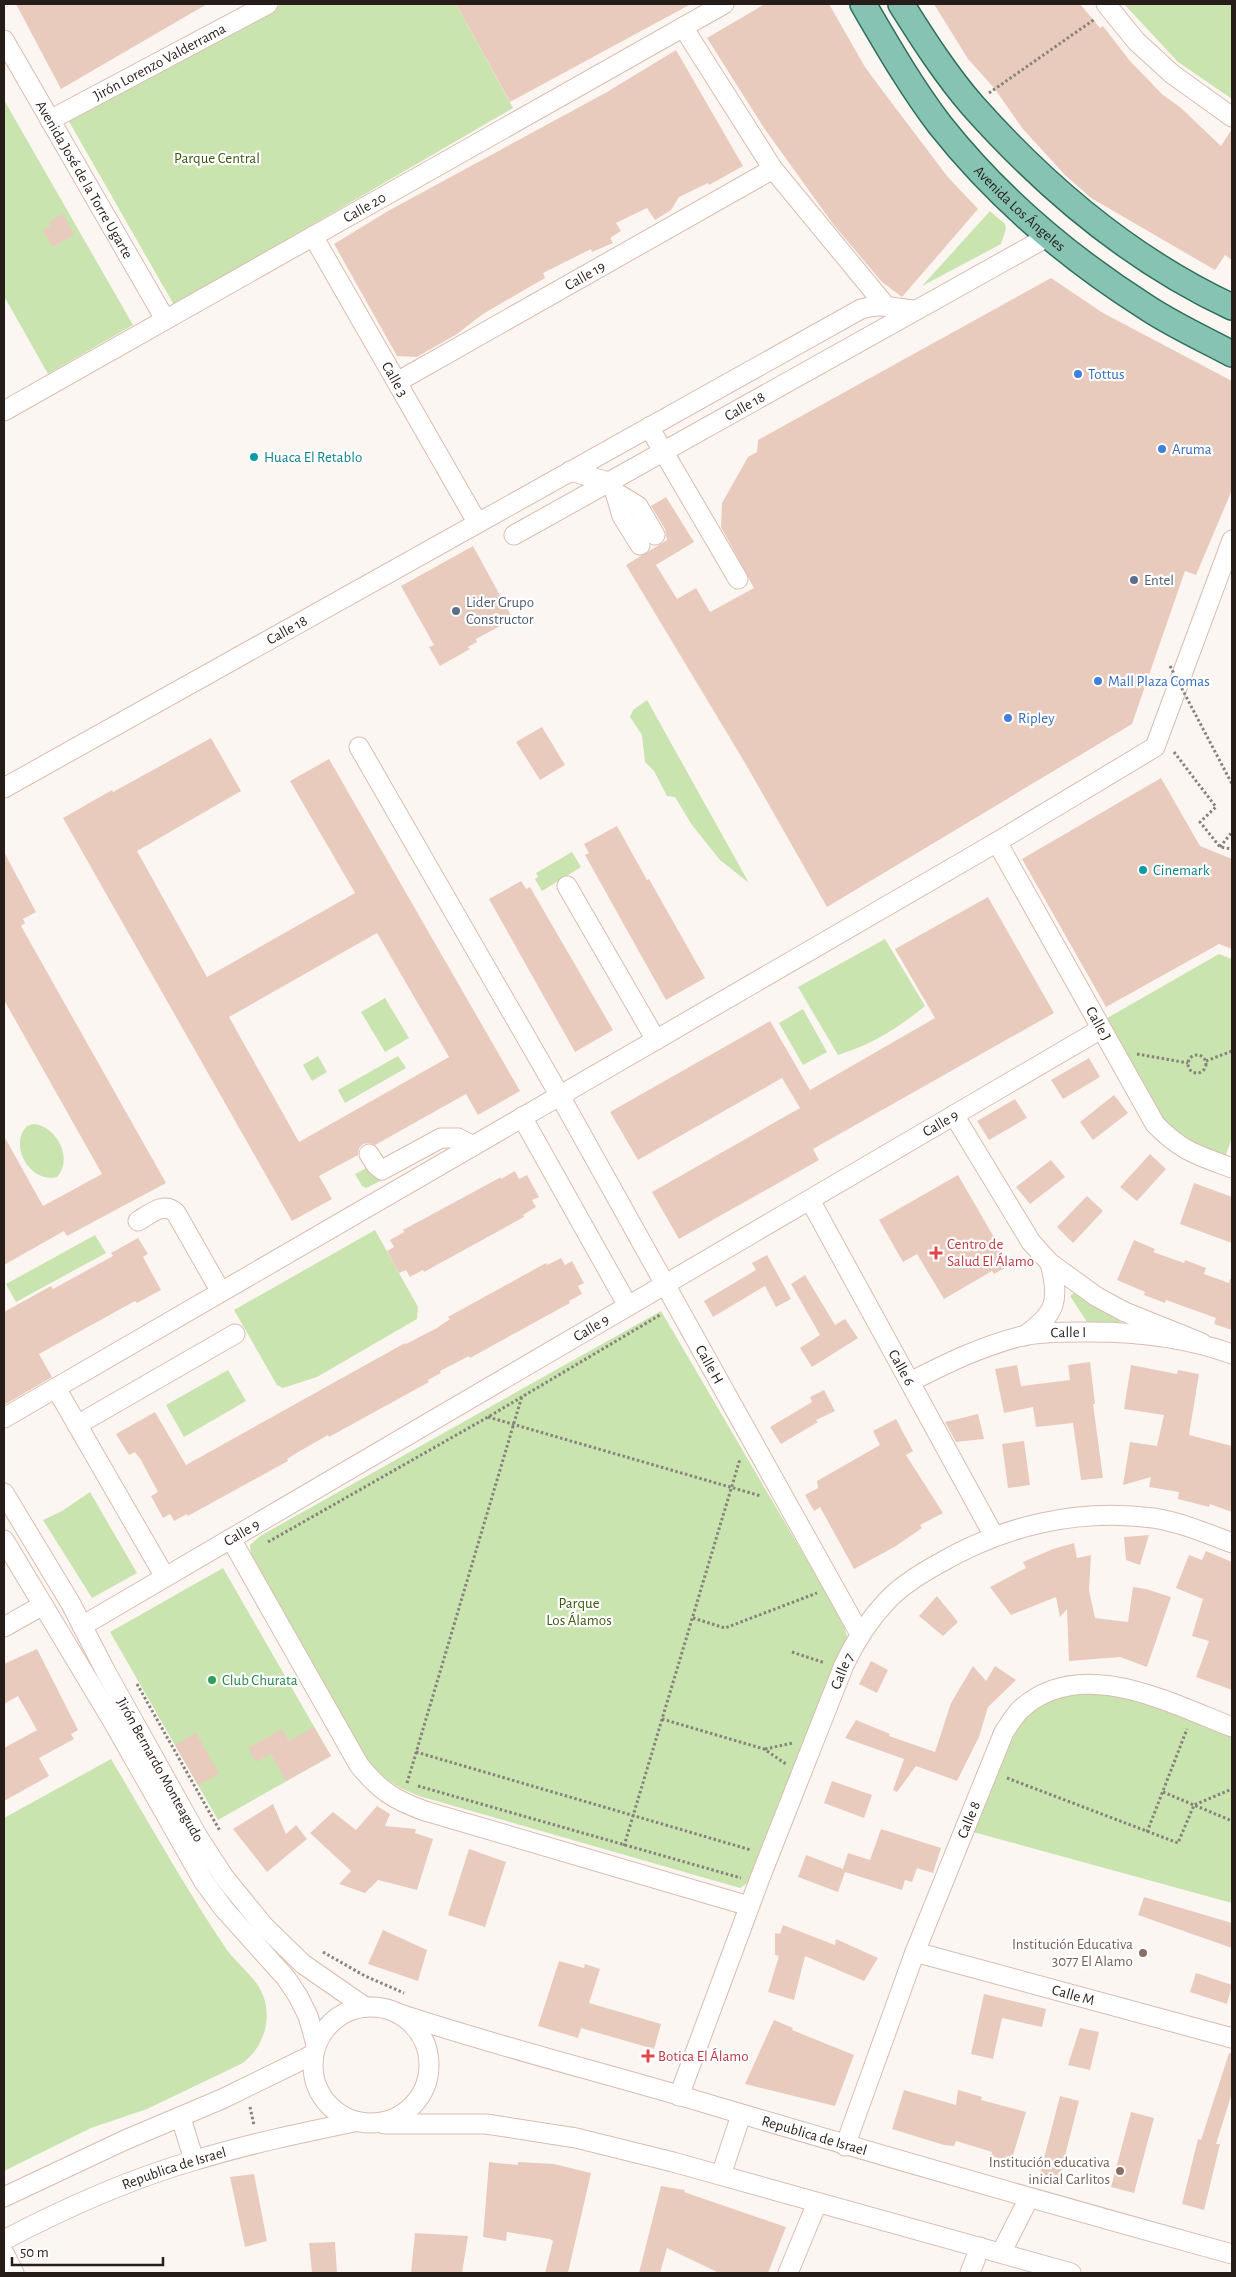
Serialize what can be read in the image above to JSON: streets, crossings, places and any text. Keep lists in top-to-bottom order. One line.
{"streets":{"main road":["Avenida Los Ángeles"],"street":["Jirón Lorenzo Valderrama","Avenida José de la Torre Ugarte","Calle 20","Calle 19","Calle 3","Calle 18","Calle J","Calle 9","Calle I","Calle H","Calle 6","Calle 7","Jirón Bernardo Monteagudo","Calle 8","Calle M","Republica de Israel"]},"crossings":[["Jirón Lorenzo Valderrama","Avenida José de la Torre Ugarte"],["Avenida José de la Torre Ugarte","Calle 20"],["Calle 20","Calle 3"],["Avenida Los Ángeles","Calle 18"],["Calle 19","Calle 3"],["Calle 3","Calle 18"],["Calle J","Calle 9"],["Calle 9","Calle H"],["Calle 9","Calle 6"],["Calle 9","Jirón Bernardo Monteagudo"],["Calle I","Calle 6"],["Calle H","Calle 7"],["Calle 6","Calle 7"],["Calle 7","Republica de Israel"],["Jirón Bernardo Monteagudo","Republica de Israel"],["Calle 8","Calle M"],["Calle 8","Republica de Israel"]],"parks":["Parque Central","Parque Los Álamos"],"places":{"other":["Tottus","Aruma","Huaca El Retablo","Entel","Lider Grupo Constructor","Mall Plaza Comas","Ripley","Cinemark","Club Churata","Institución Educativa 3077 El Alamo","Institución educativa inicial Carlitos"],"health":["Centro de Salud El Álamo","Botica El Álamo"]},"scale_bar":"50 m"}
